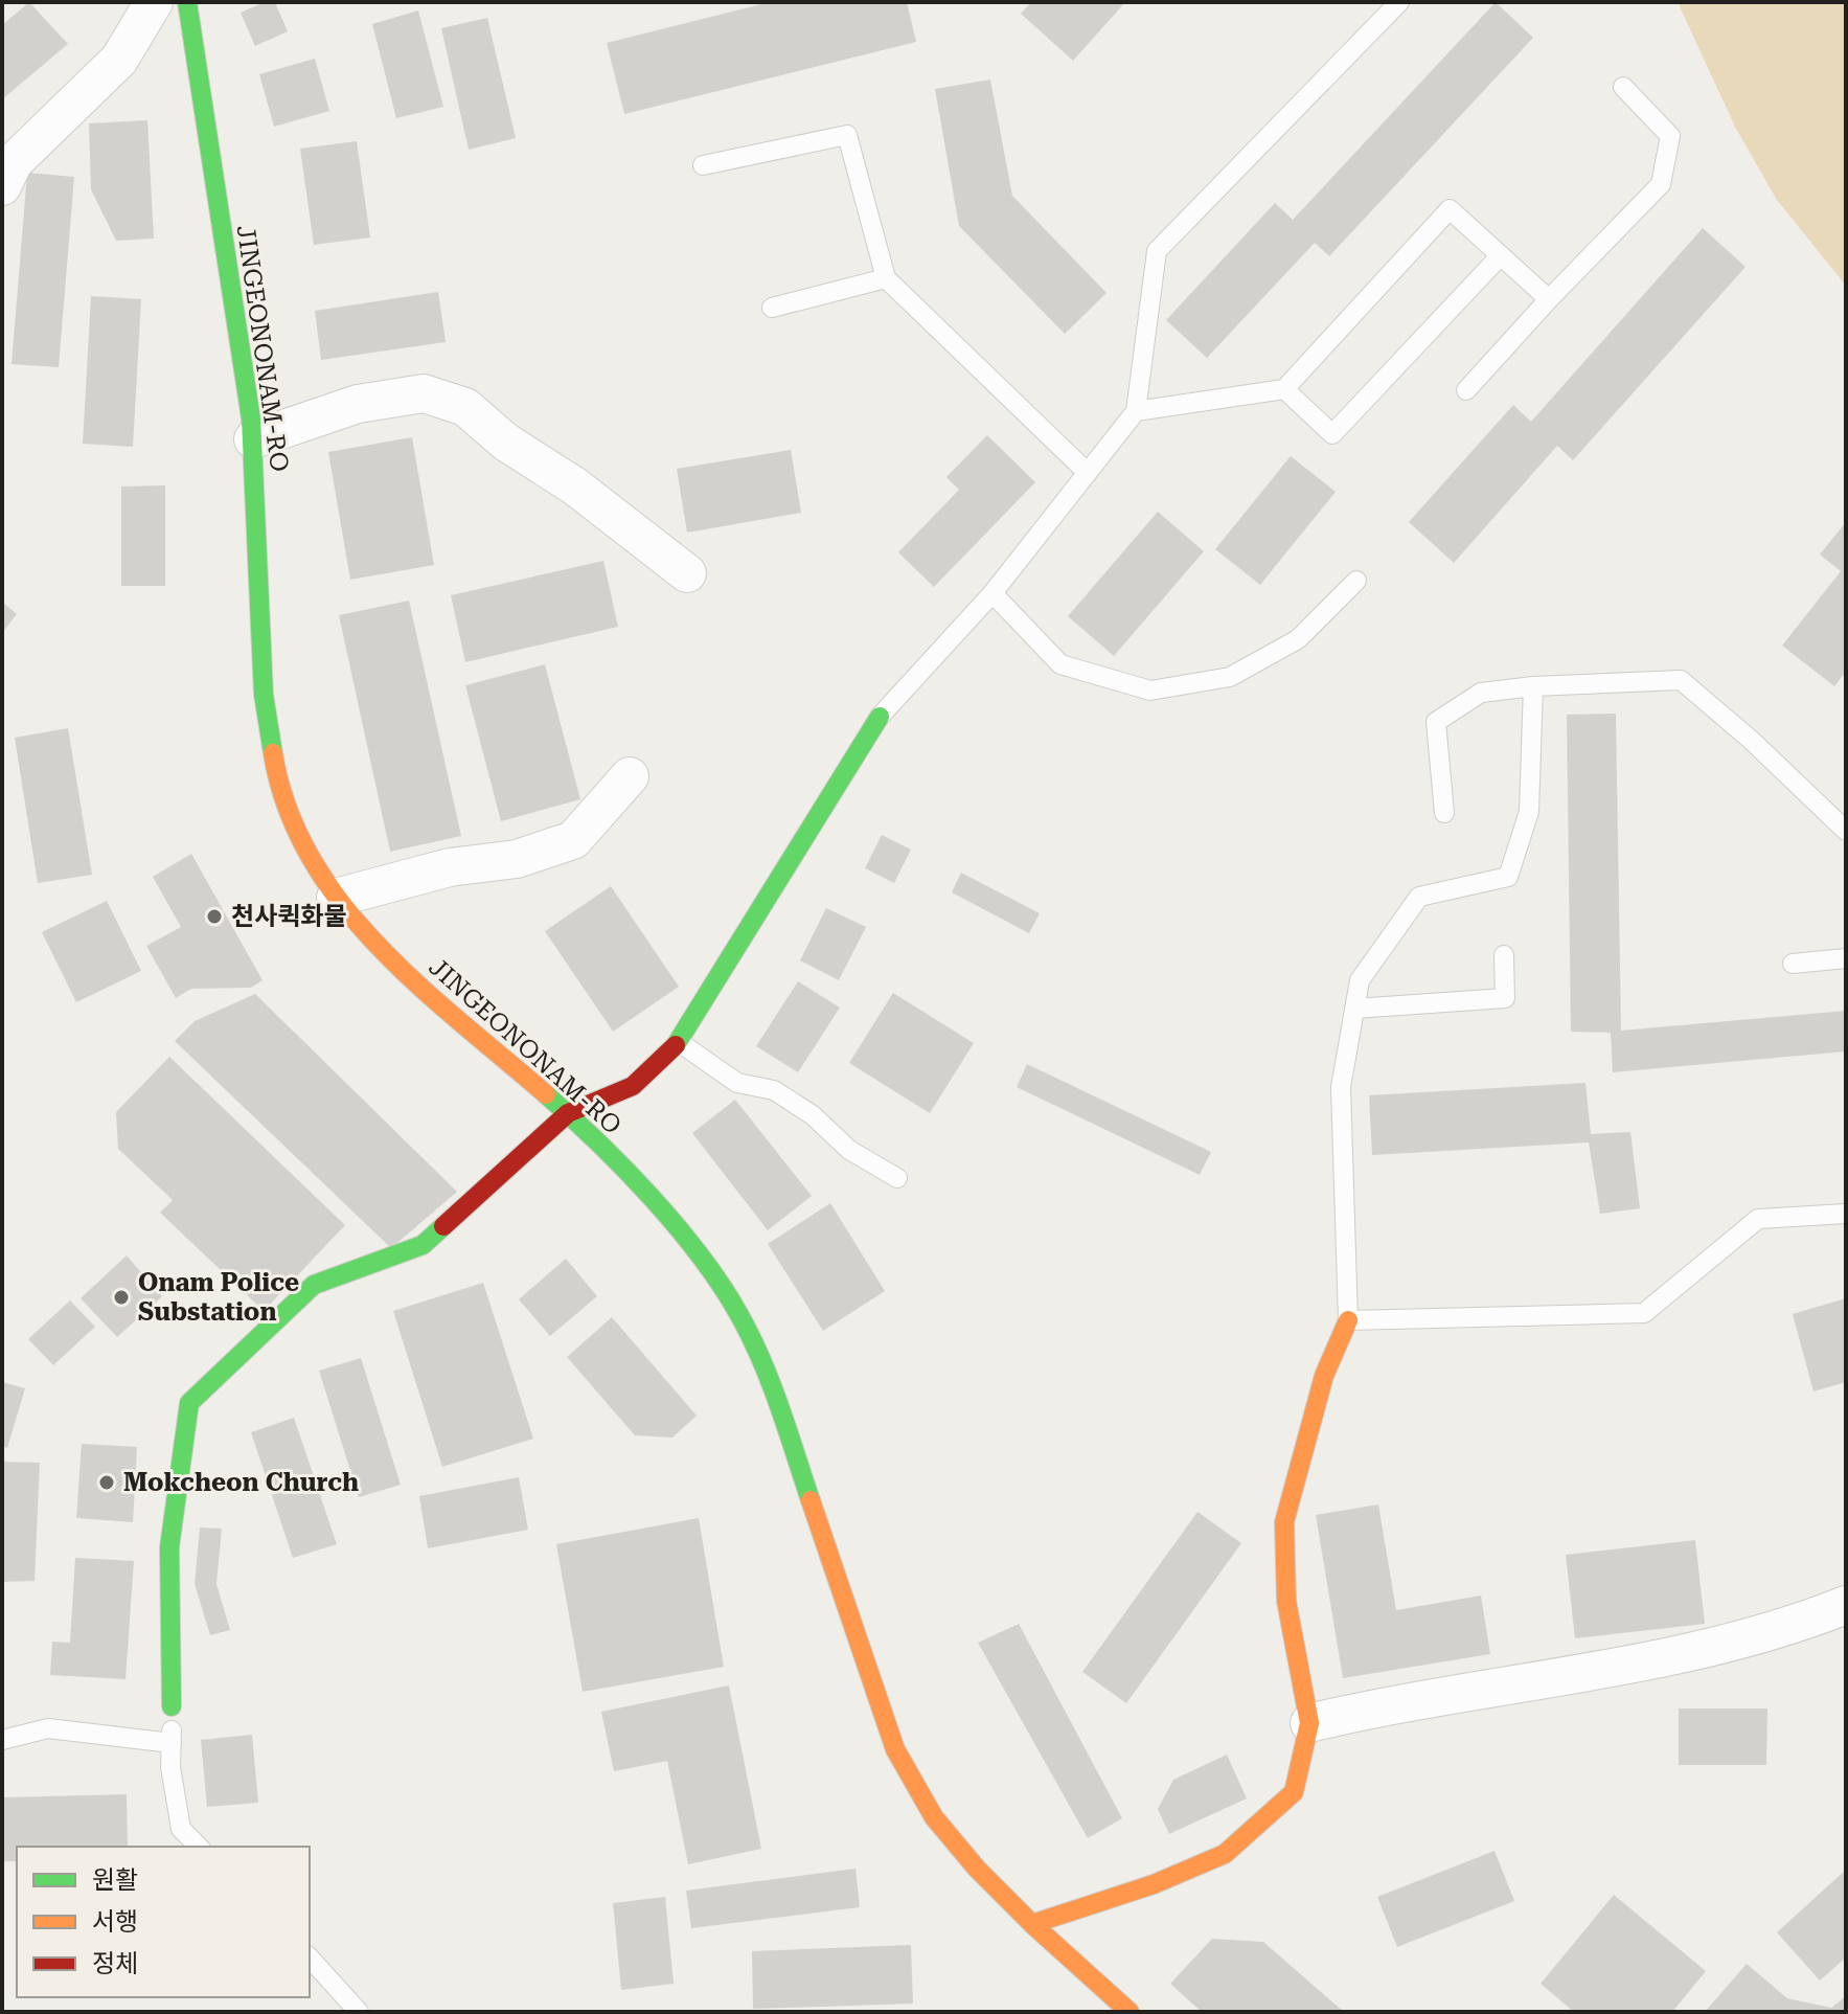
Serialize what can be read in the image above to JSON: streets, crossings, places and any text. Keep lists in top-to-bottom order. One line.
{"streets":{"main road":["JINGEONONAM-RO"]},"places":["천사퀵화물","Onam Police Substation","Mokcheon Church"],"legend":["원활","서행","정체"]}
